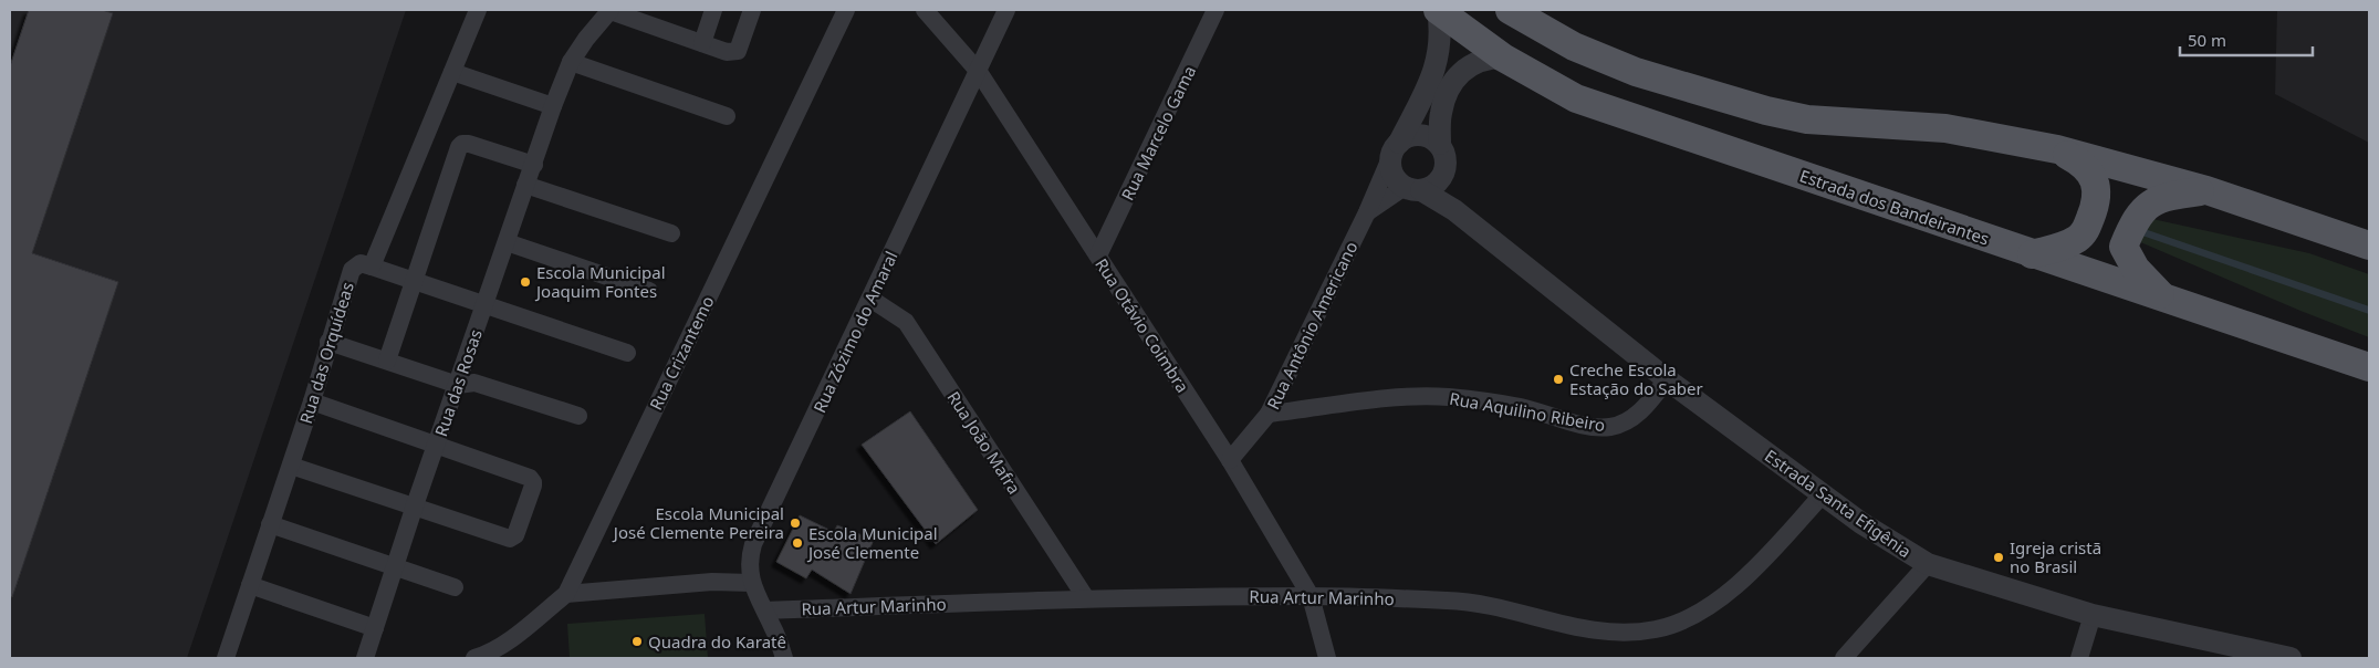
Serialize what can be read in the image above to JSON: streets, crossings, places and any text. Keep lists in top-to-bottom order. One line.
{"streets":{"main road":["Estrada dos Bandeirantes"],"street":["Rua Marcelo Gama","Rua Otávio Coimbra","Rua Antônio Americano","Rua Zózimo do Amaral","Rua das Orquídeas","Rua Crizantemo","Rua das Rosas","Rua Aquilino Ribeiro","Rua João Mafra","Estrada Santa Efigênia","Rua Artur Marinho"]},"crossings":[["Rua Marcelo Gama","Rua Otávio Coimbra"],["Estrada dos Bandeirantes","Rua Antônio Americano"],["Rua Otávio Coimbra","Rua Antônio Americano"],["Rua Otávio Coimbra","Rua Zózimo do Amaral"],["Rua Otávio Coimbra","Rua Artur Marinho"],["Rua Antônio Americano","Rua Aquilino Ribeiro"],["Rua Antônio Americano","Estrada Santa Efigênia"],["Rua Zózimo do Amaral","Rua João Mafra"],["Rua Zózimo do Amaral","Rua Artur Marinho"],["Rua Aquilino Ribeiro","Estrada Santa Efigênia"],["Rua João Mafra","Rua Artur Marinho"],["Estrada Santa Efigênia","Rua Artur Marinho"]],"places":["Escola Municipal Joaquim Fontes","Creche Escola Estação do Saber","Escola Municipal José Clemente Pereira","Escola Municipal José Clemente","Igreja cristã no Brasil","Quadra do Karatê"],"scale_bar":"50 m"}
